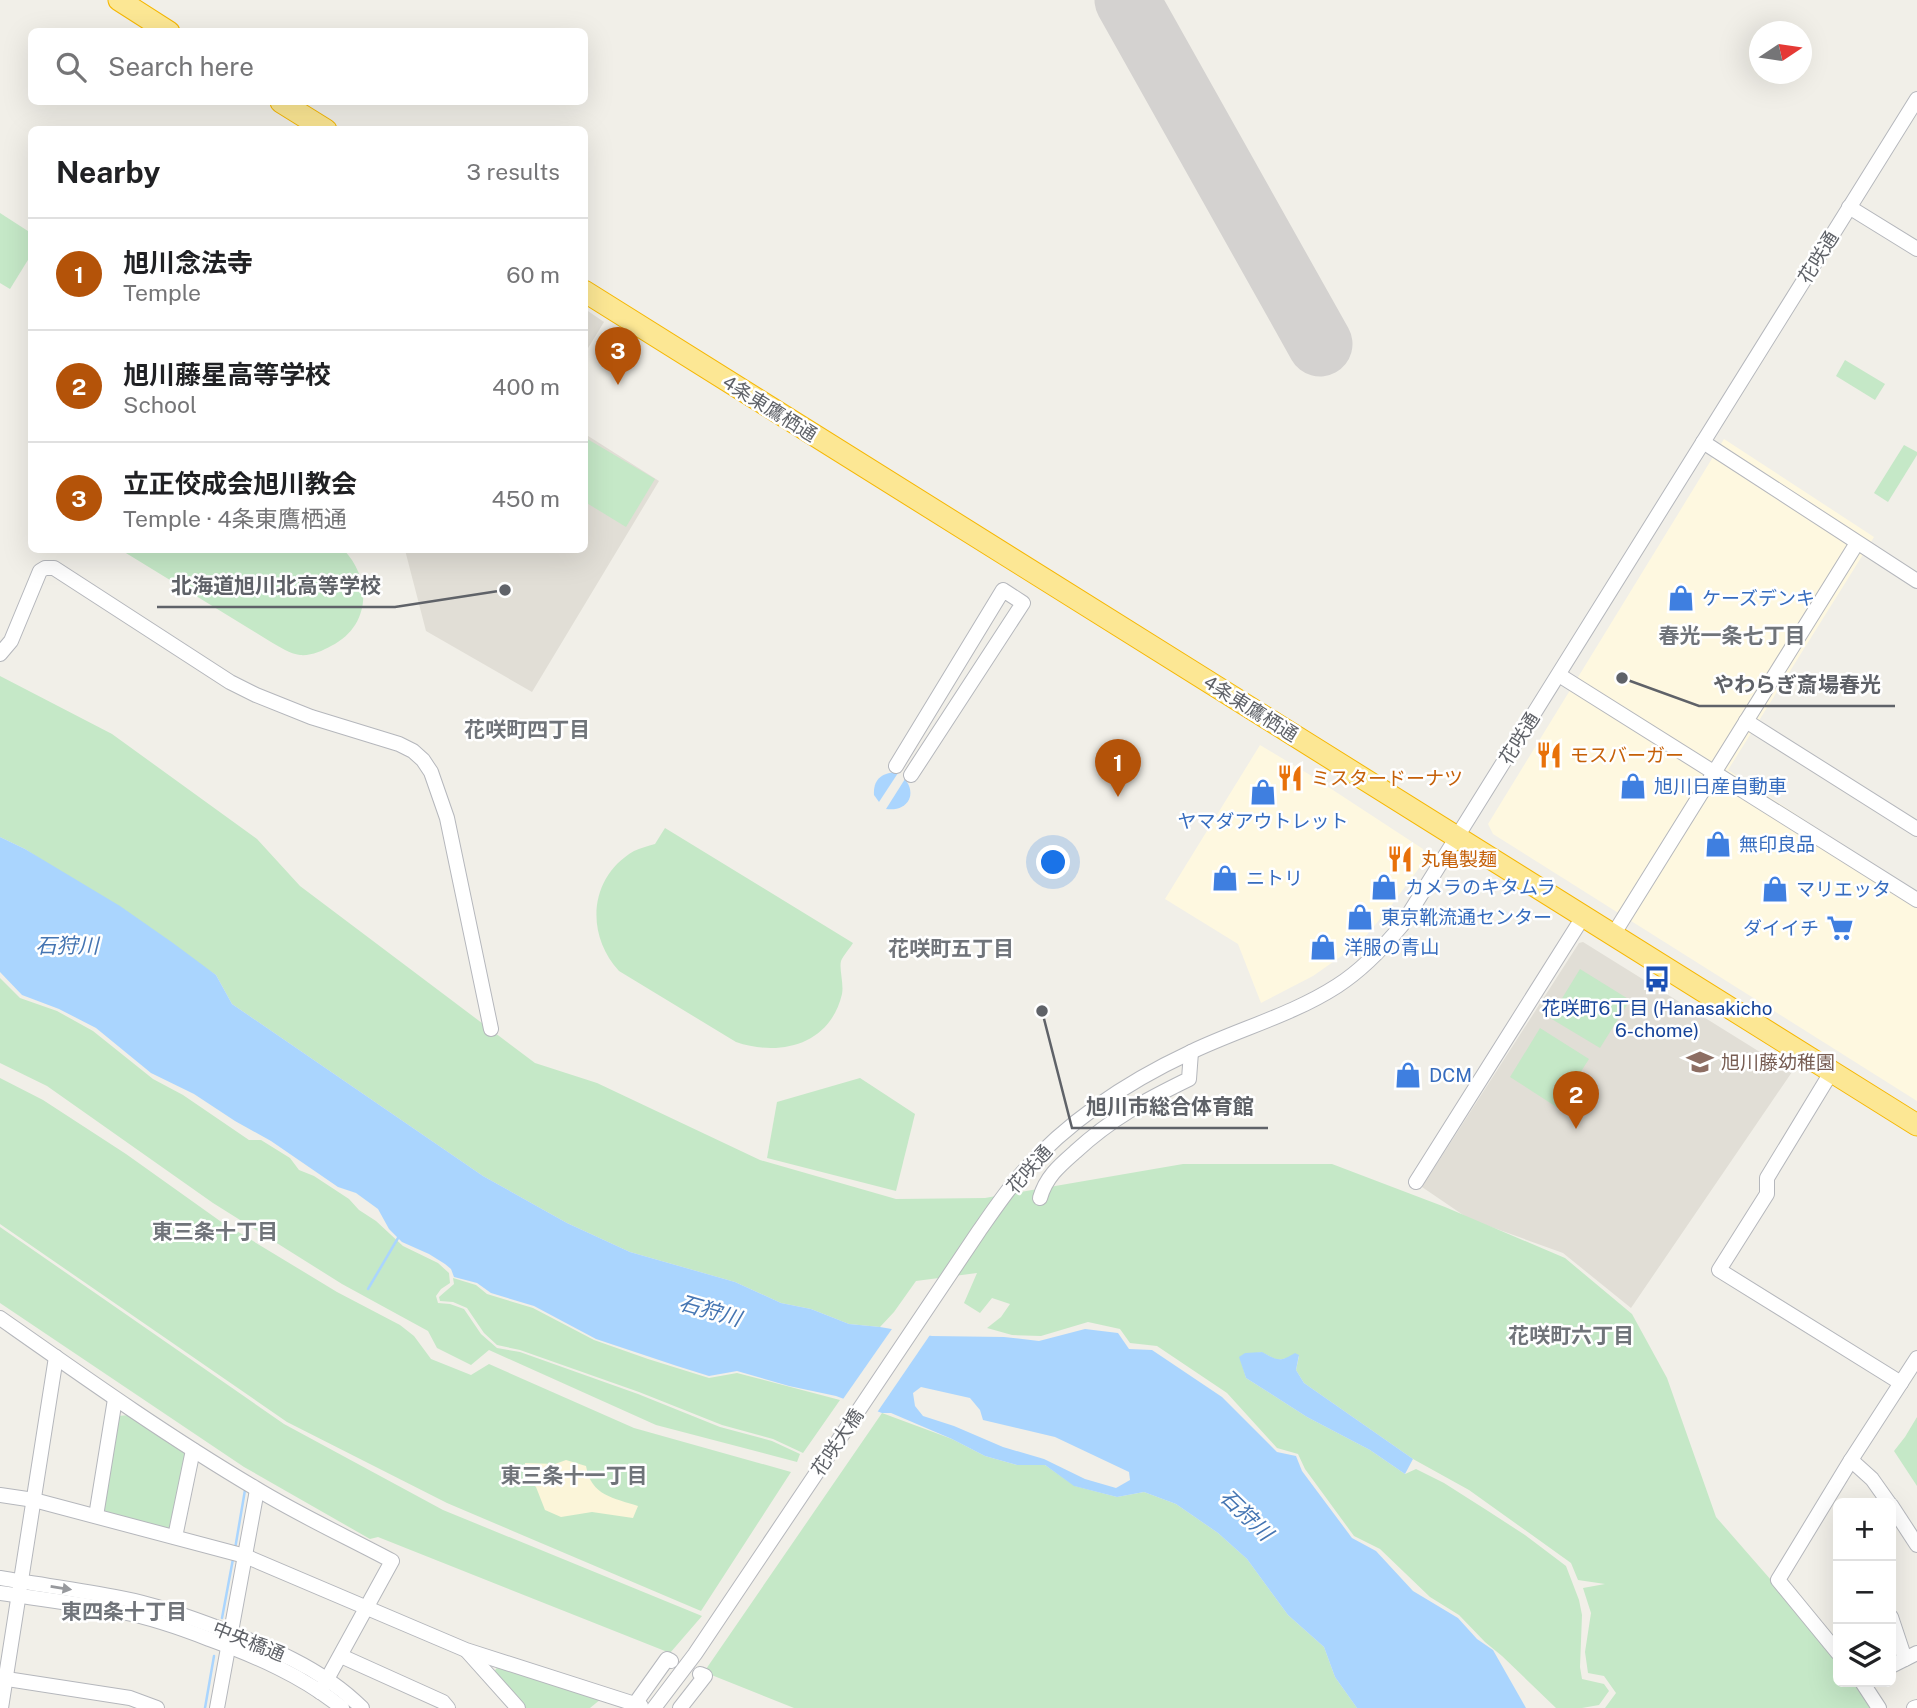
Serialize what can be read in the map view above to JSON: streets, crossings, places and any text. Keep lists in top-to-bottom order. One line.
{"streets":{"highway":["4条東鷹栖通"],"street":["花咲通","花咲大橋","中央橋通"]},"crossings":[["花咲通","4条東鷹栖通"],["花咲通","花咲大橋"]],"districts":["春光一条七丁目","花咲町四丁目","花咲町五丁目","東三条十丁目","花咲町六丁目","東三条十一丁目","東四条十丁目"],"water":["石狩川"],"places":{"other":["北海道旭川北高等学校","やわらぎ斎場春光","旭川市総合体育館"],"shop":["ケーズデンキ","旭川日産自動車","ヤマダアウトレット","無印良品","ニトリ","カメラのキタムラ","マリエッタ","東京靴流通センター","洋服の青山","DCM"],"restaurant":["モスバーガー","ミスタードーナツ","丸亀製麺"],"supermarket":["ダイイチ"],"bus stop":["花咲町6丁目 (Hanasakicho 6-chome)"],"school or university":["旭川藤幼稚園"]},"north":"right","page":{"search":"Search here","heading":["Nearby","3 results"],"list":[{"mark":"1","name":"旭川念法寺","note":"Temple","value":"60 m"},{"mark":"2","name":"旭川藤星高等学校","note":"School","value":"400 m"},{"mark":"3","name":"立正佼成会旭川教会","note":"Temple · 4条東鷹栖通","value":"450 m"}],"pins":["3","1","2"],"map_buttons":["+","−"]}}
